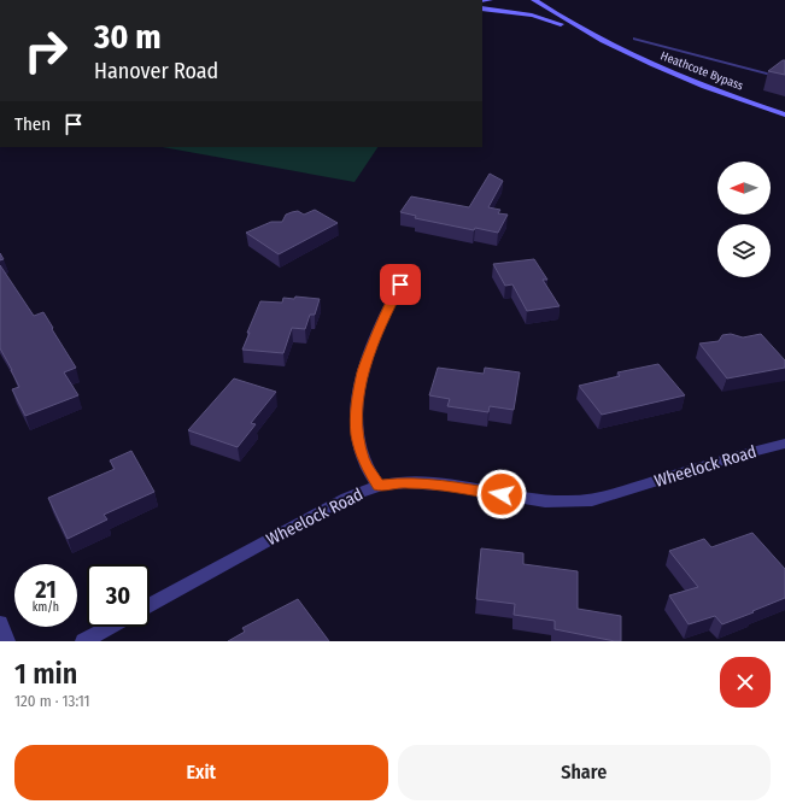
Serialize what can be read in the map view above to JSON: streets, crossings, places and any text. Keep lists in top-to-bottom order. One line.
{"streets":{"main road":["Heathcote Bypass"],"street":["Wheelock Road"]},"north":"left","page":{"turn":["30 m","Hanover Road"],"then":"Then","speed":"21 km/h","limit":"30","heading":["1 min","120 m · 13:11"],"buttons":["Exit","Share"]}}
